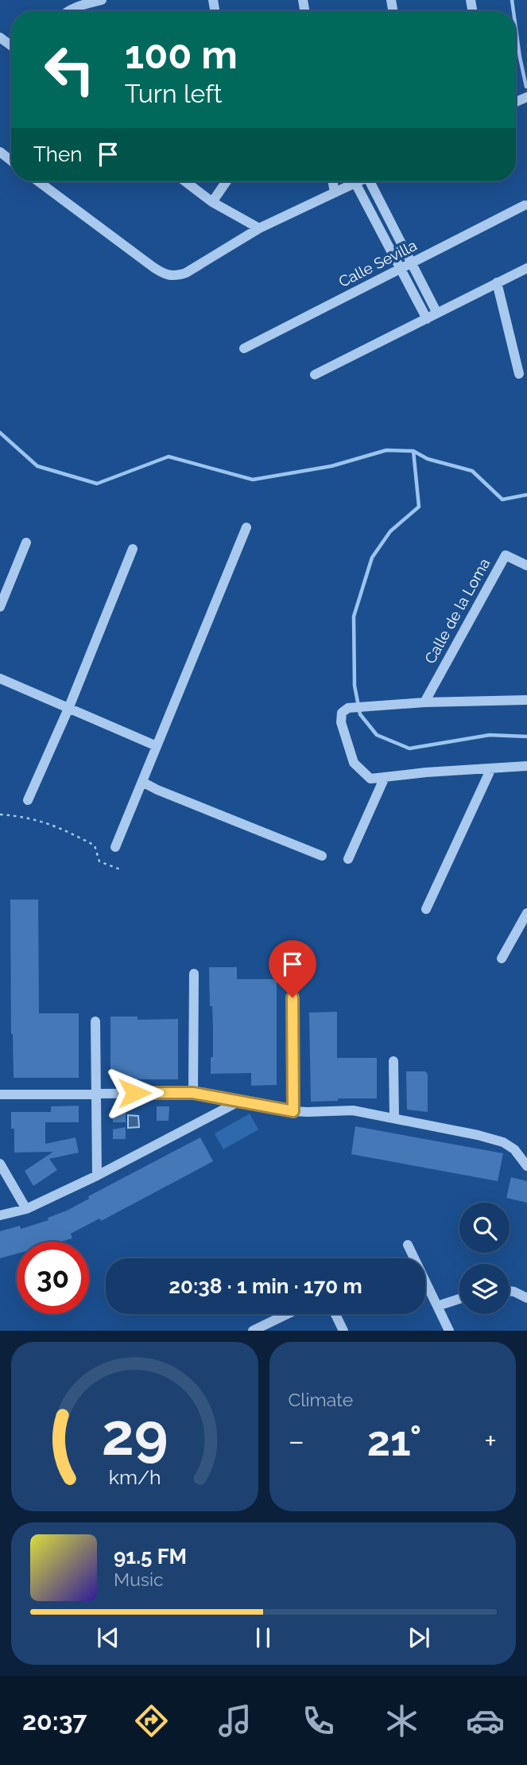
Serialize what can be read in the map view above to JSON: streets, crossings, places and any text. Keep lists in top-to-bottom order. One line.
{"streets":{"street":["Calle Sevilla","Calle de la Loma"]},"page":{"turn":["100 m","Turn left"],"then":"Then","limit":"30","trip":"20:38 · 1 min · 170 m","tile":"Climate","heat":["−","21°","+"],"song":["91.5 FM","Music"],"tabs":"20:37","gauge":["29","km/h"]}}
